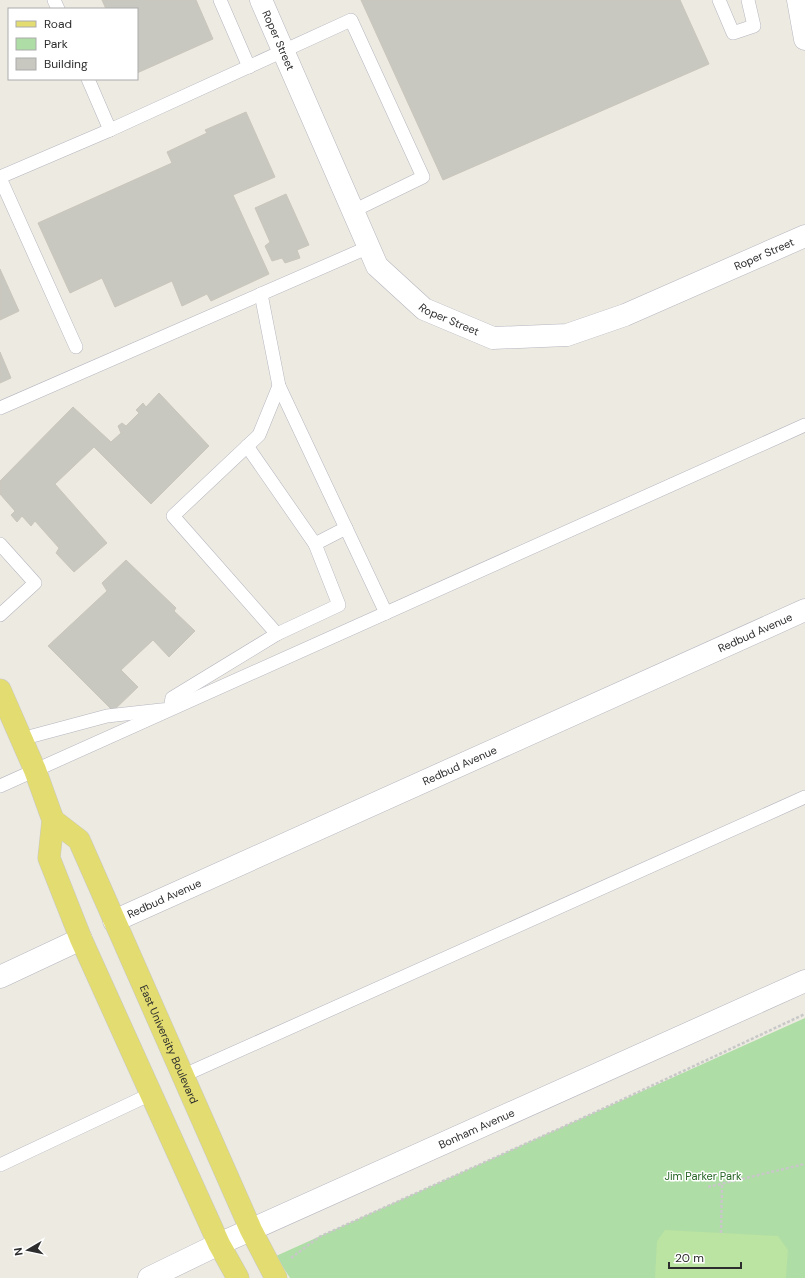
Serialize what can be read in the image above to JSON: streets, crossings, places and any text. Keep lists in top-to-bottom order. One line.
{"streets":{"main road":["East University Boulevard"],"street":["Roper Street","Redbud Avenue","Bonham Avenue"]},"crossings":[["Redbud Avenue","East University Boulevard"],["East University Boulevard","Bonham Avenue"]],"parks":["Jim Parker Park"],"legend":["Road","Park","Building"],"scale_bar":"20 m","north":"left"}
